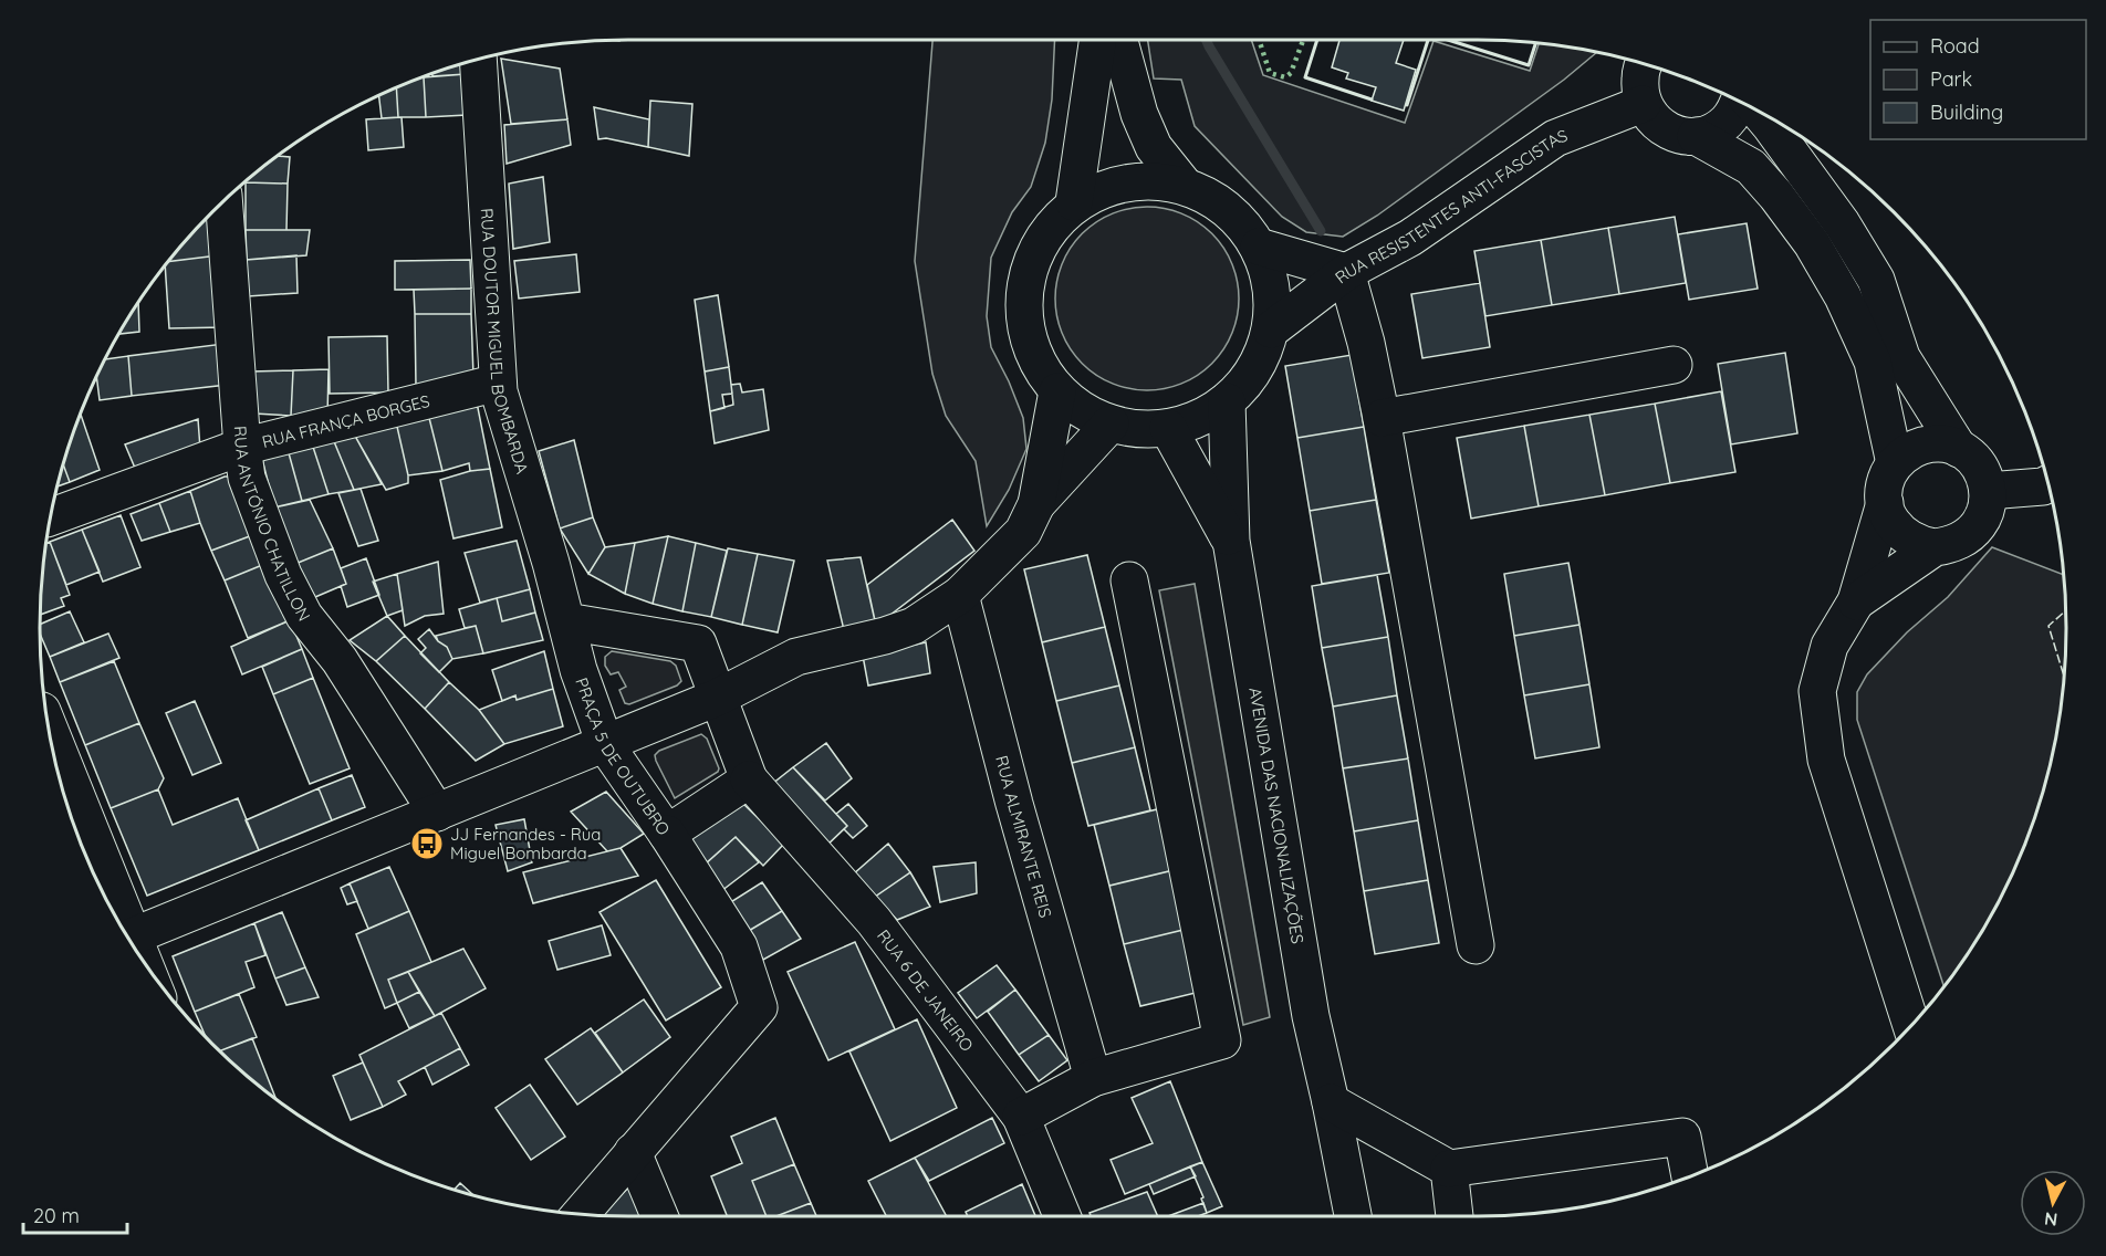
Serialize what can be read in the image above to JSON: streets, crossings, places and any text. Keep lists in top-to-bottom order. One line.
{"streets":{"street":["RUA RESISTENTES ANTI-FASCISTAS","RUA DOUTOR MIGUEL BOMBARDA","RUA FRANÇA BORGES","RUA ANTÓNIO CHATILLON","PRAÇA 5 DE OUTUBRO","AVENIDA DAS NACIONALIZAÇÕES","RUA ALMIRANTE REIS","RUA 6 DE JANEIRO"]},"crossings":[["RUA DOUTOR MIGUEL BOMBARDA","RUA FRANÇA BORGES"],["RUA DOUTOR MIGUEL BOMBARDA","PRAÇA 5 DE OUTUBRO"],["RUA FRANÇA BORGES","RUA ANTÓNIO CHATILLON"],["PRAÇA 5 DE OUTUBRO","RUA 6 DE JANEIRO"]],"places":{"bus stop":["JJ Fernandes - Rua Miguel Bombarda"]},"legend":["Road","Park","Building"],"scale_bar":"20 m","north":"bottom"}
